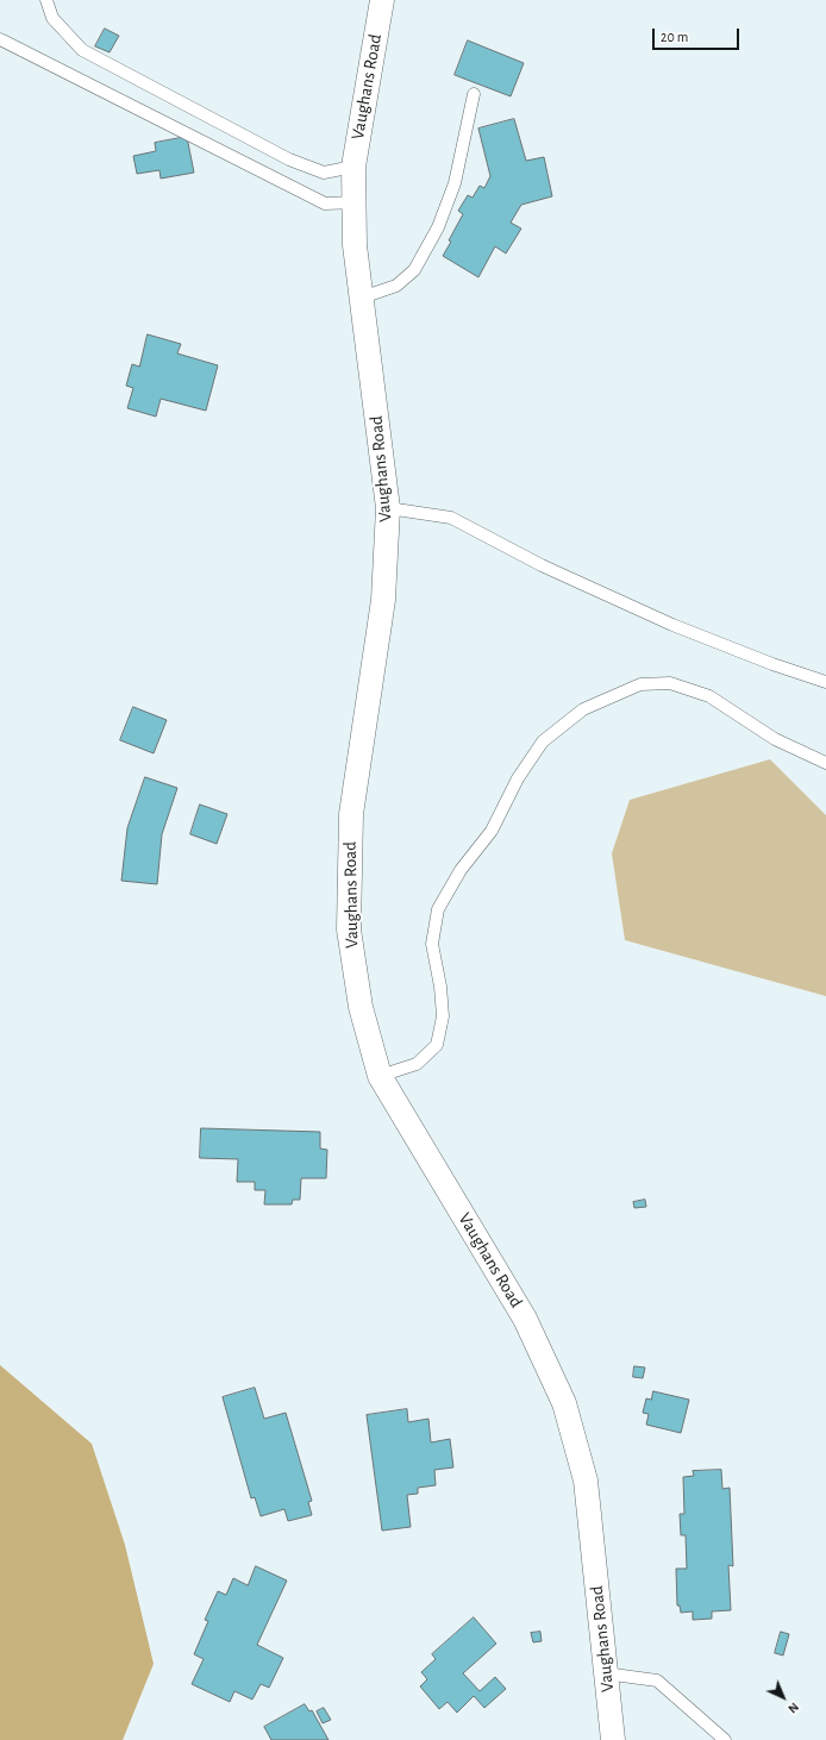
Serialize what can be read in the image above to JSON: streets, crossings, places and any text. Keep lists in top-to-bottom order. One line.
{"streets":{"street":["Vaughans Road"]},"scale_bar":"20 m","north":"bottom right"}
